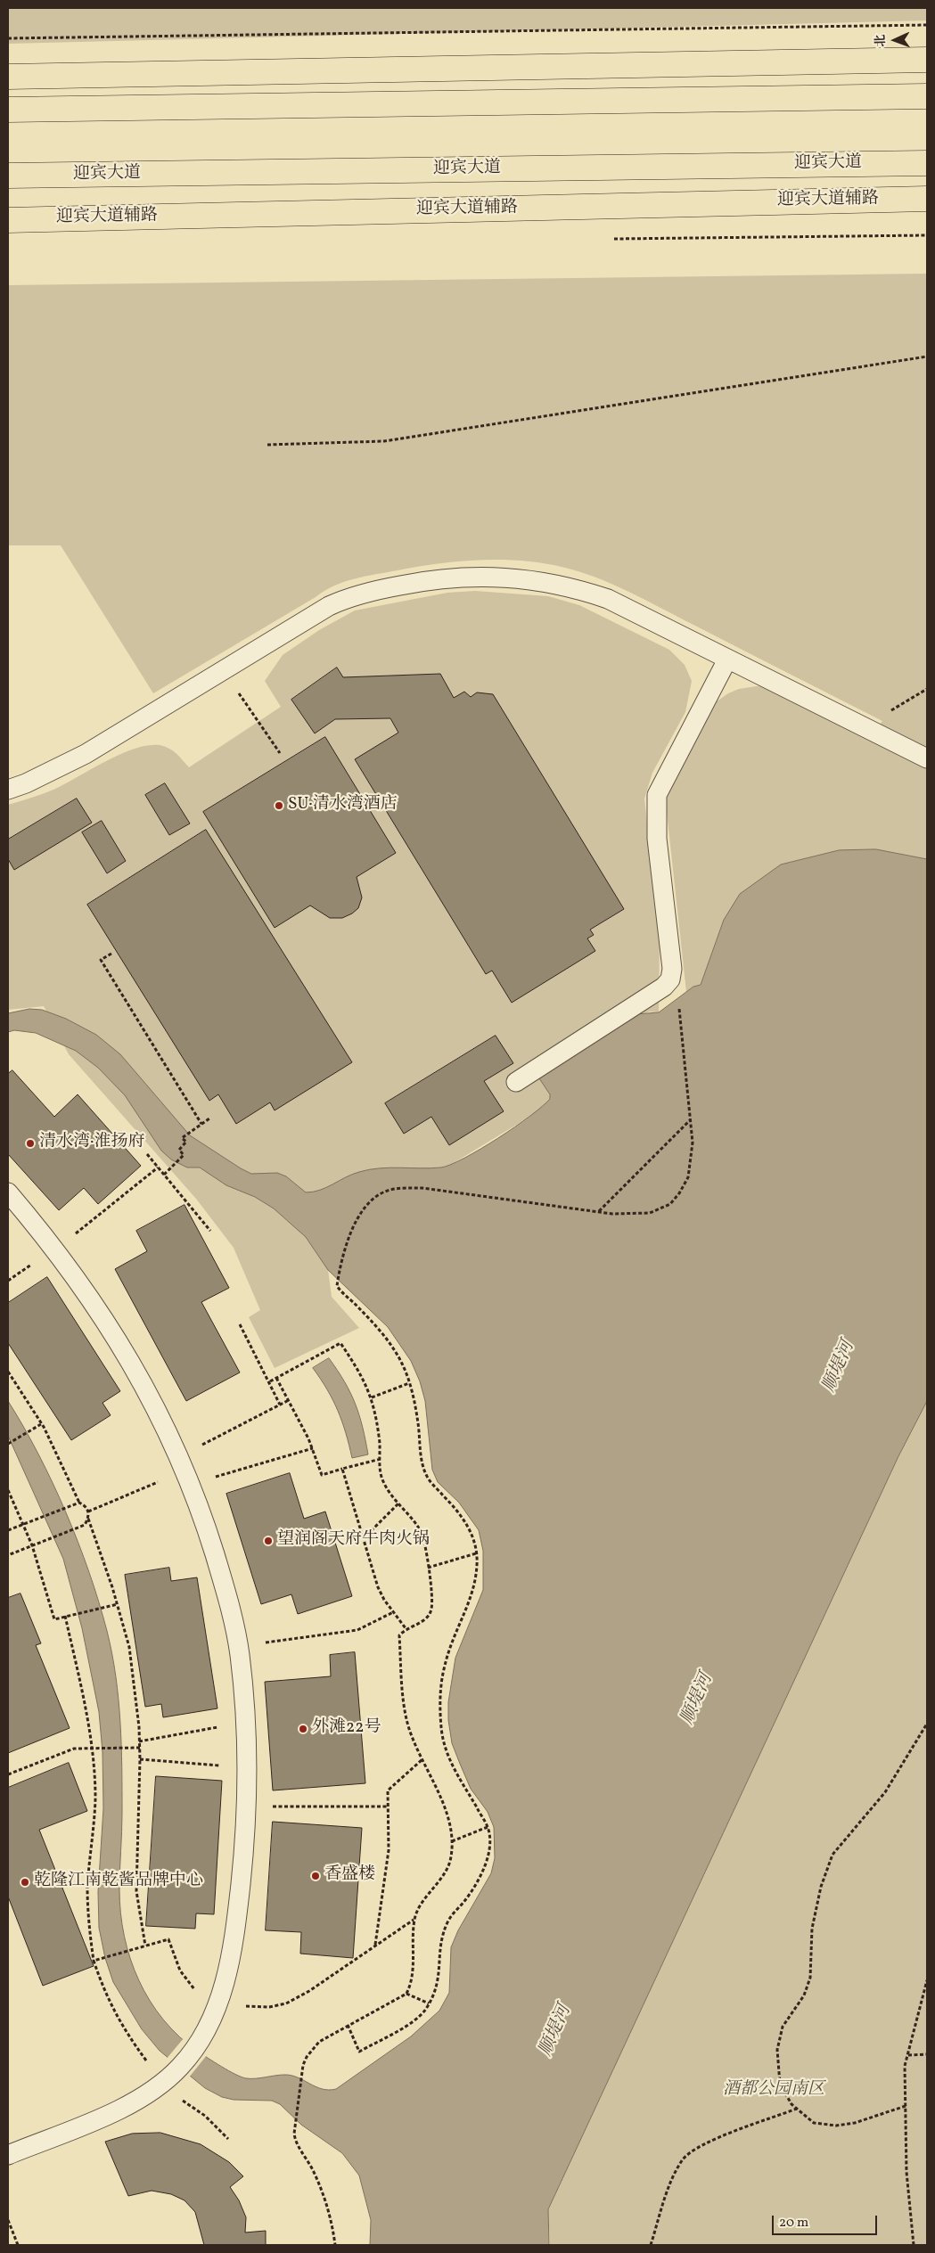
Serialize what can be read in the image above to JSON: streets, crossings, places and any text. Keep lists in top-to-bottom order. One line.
{"streets":{"main road":["迎宾大道","迎宾大道辅路"]},"water":["顺堤河"],"parks":["酒都公园南区"],"places":["SU·清水湾酒店","清水湾·淮扬府","望润阁天府牛肉火锅","外滩22号","香盛楼","乾隆江南乾酱品牌中心"],"scale_bar":"20 m","north":"left"}
